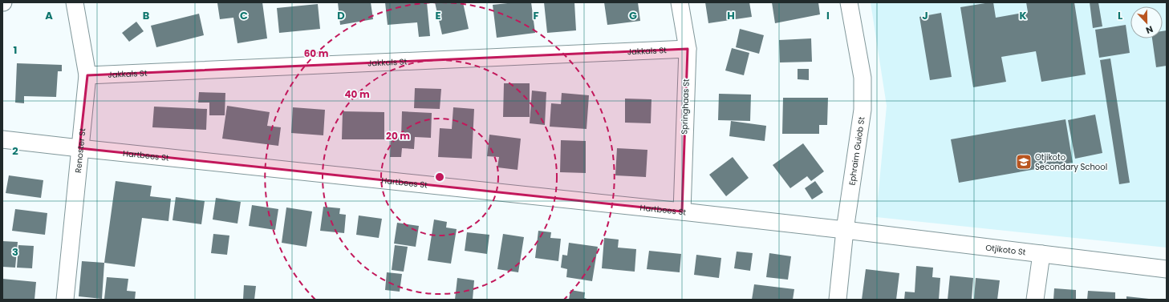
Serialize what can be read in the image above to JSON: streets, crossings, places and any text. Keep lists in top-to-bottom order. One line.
{"streets":{"street":["Jakkals St","Springhaas St","Renoster St","Ephraim Guiob St","Hartbees St","Otjikoto St"]},"crossings":[["Jakkals St","Springhaas St"],["Jakkals St","Renoster St"],["Springhaas St","Hartbees St"],["Renoster St","Hartbees St"],["Ephraim Guiob St","Hartbees St"],["Ephraim Guiob St","Otjikoto St"],["Hartbees St","Otjikoto St"]],"places":{"school or university":["Otjikoto Secondary School"]},"north":"bottom","grid":{"columns":["A","B","C","D","E","F","G","H","I","J","K","L"],"rows":["1","2","3"]},"rings":["60 m","40 m","20 m"]}
